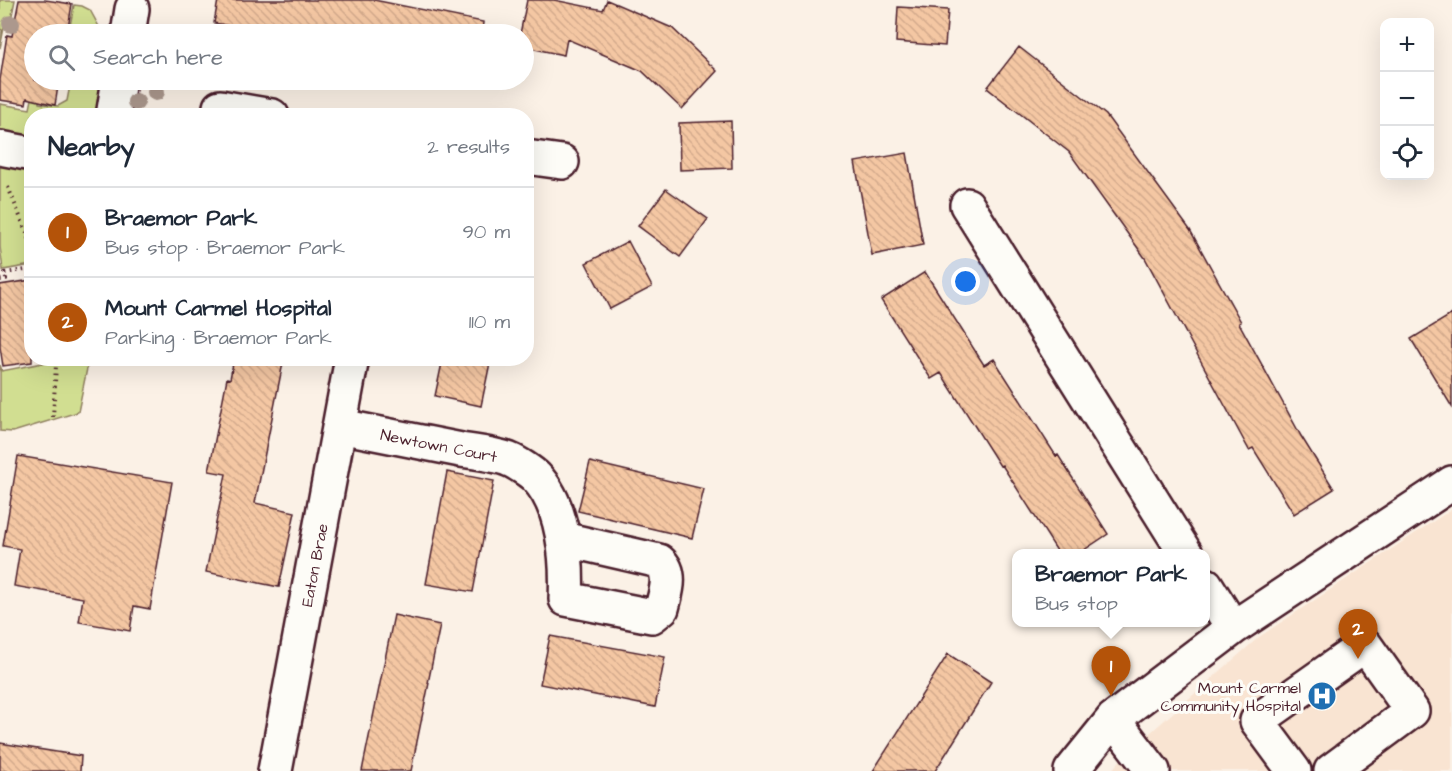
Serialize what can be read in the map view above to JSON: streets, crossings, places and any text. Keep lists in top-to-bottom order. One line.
{"streets":{"street":["Newtown Court","Eaton Brae"]},"crossings":[["Newtown Court","Eaton Brae"]],"places":{"hospital":["Mount Carmel Community Hospital"]},"page":{"map_buttons":["+","−"],"search":"Search here","heading":["Nearby","2 results"],"list":[{"mark":"1","name":"Braemor Park","note":"Bus stop · Braemor Park","value":"90 m"},{"mark":"2","name":"Mount Carmel Hospital","note":"Parking · Braemor Park","value":"110 m"}],"popup":["Braemor Park","Bus stop"],"pins":["2","1"]}}
